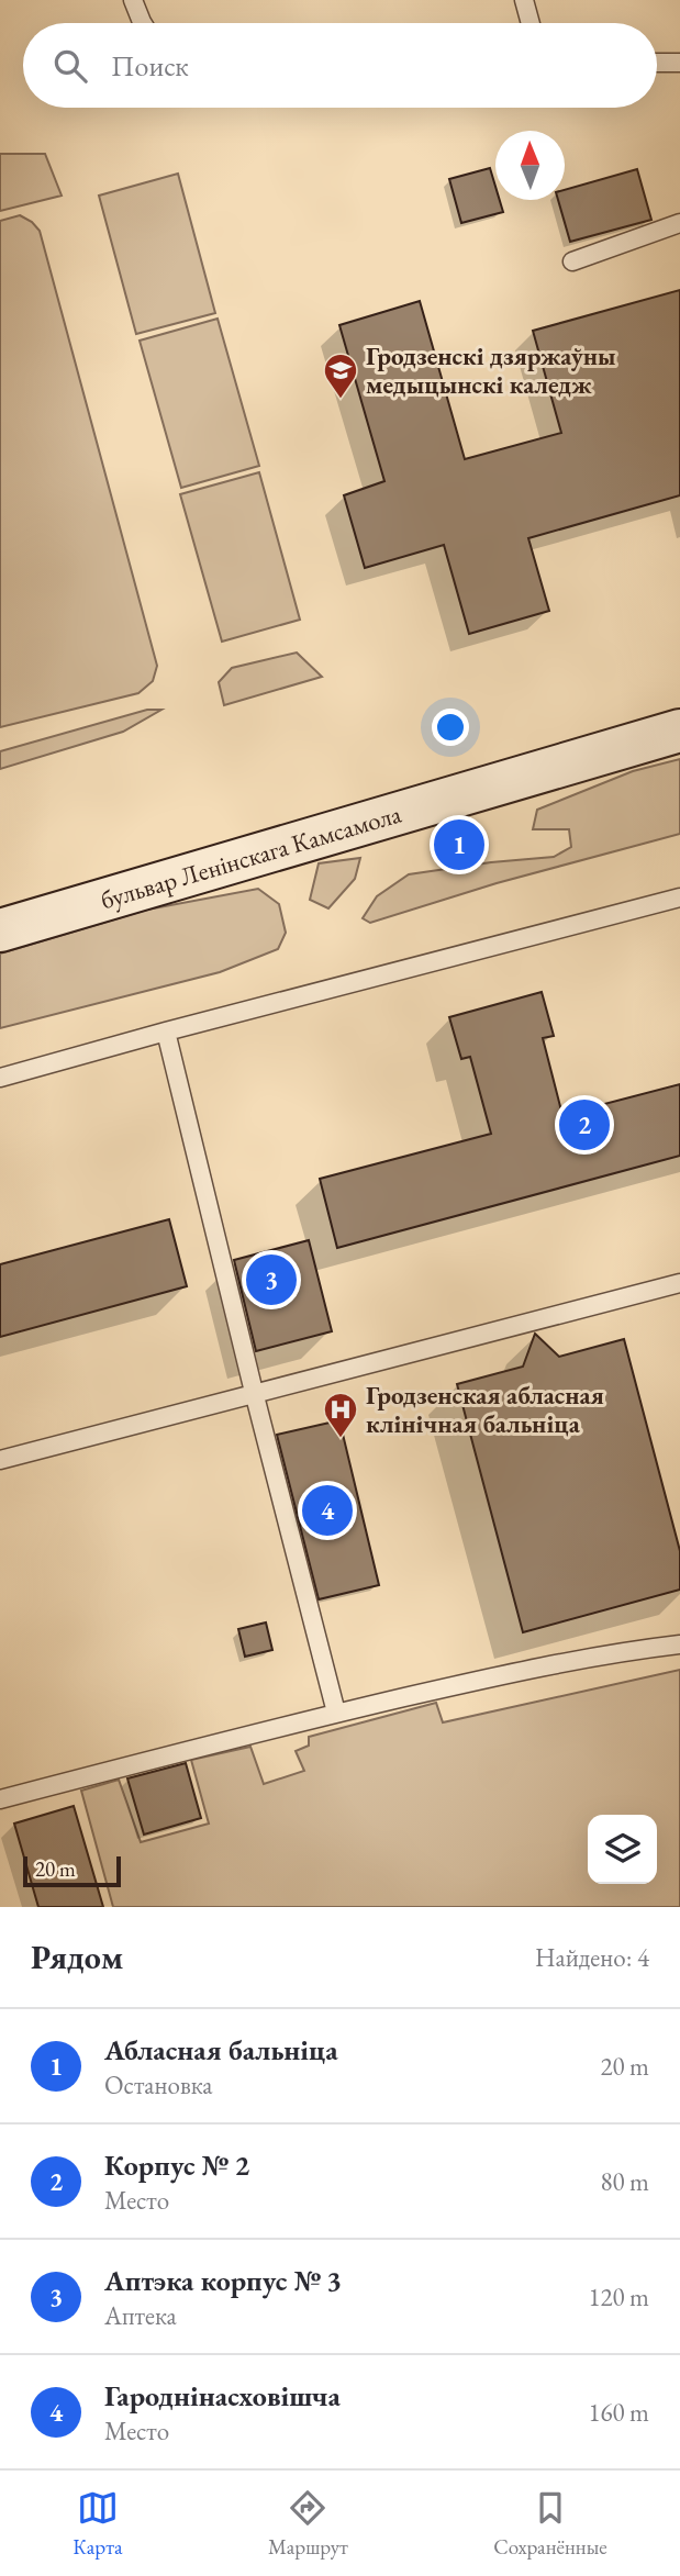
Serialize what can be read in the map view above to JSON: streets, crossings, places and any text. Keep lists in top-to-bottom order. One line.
{"streets":{"street":["бульвар Ленінскага Камсамола"]},"places":{"school or university":["Гродзенскі дзяржаўны медыцынскі каледж"],"hospital":["Гродзенская абласная клінічная бальніца"]},"scale_bar":"20 m","north":"top","page":{"search":"Поиск","pins":["1","2","3","4"],"scale":"20 m","heading":["Рядом","Найдено: 4"],"list":[{"mark":"1","name":"Абласная бальніца","note":"Остановка","value":"20 m"},{"mark":"2","name":"Корпус № 2","note":"Место","value":"80 m"},{"mark":"3","name":"Аптэка корпус № 3","note":"Аптека","value":"120 m"},{"mark":"4","name":"Гароднінасховішча","note":"Место","value":"160 m"}],"nav":["Карта","Маршрут","Сохранённые"]}}
